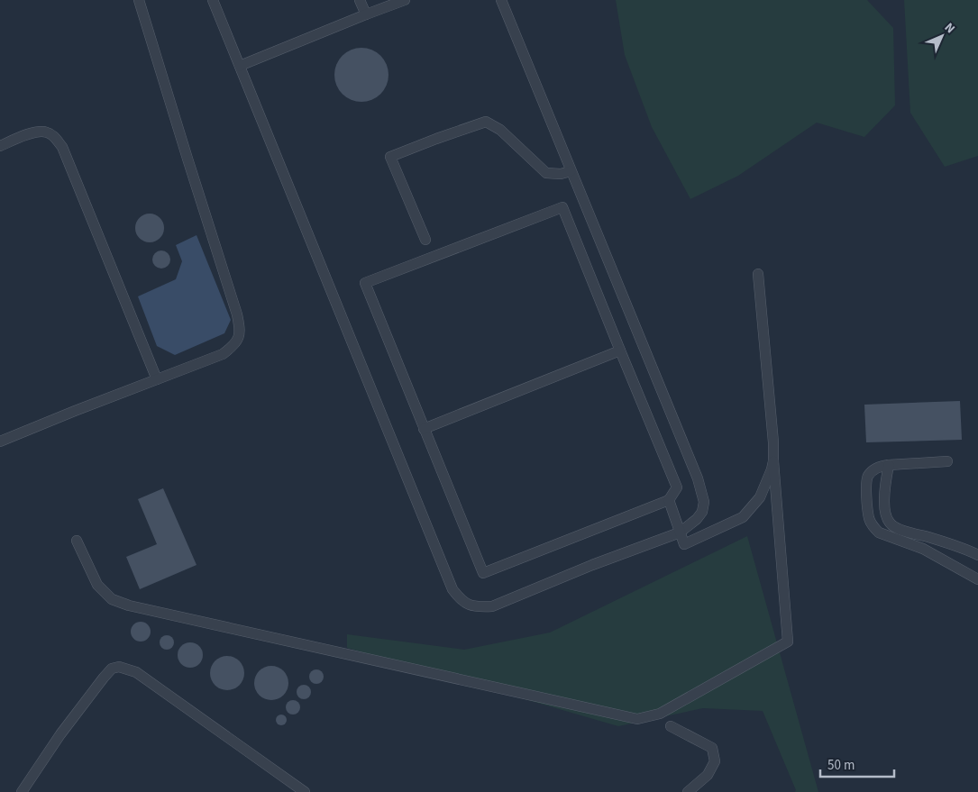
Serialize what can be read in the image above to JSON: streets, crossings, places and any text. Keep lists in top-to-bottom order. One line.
{"scale_bar":"50 m","north":"top right"}
